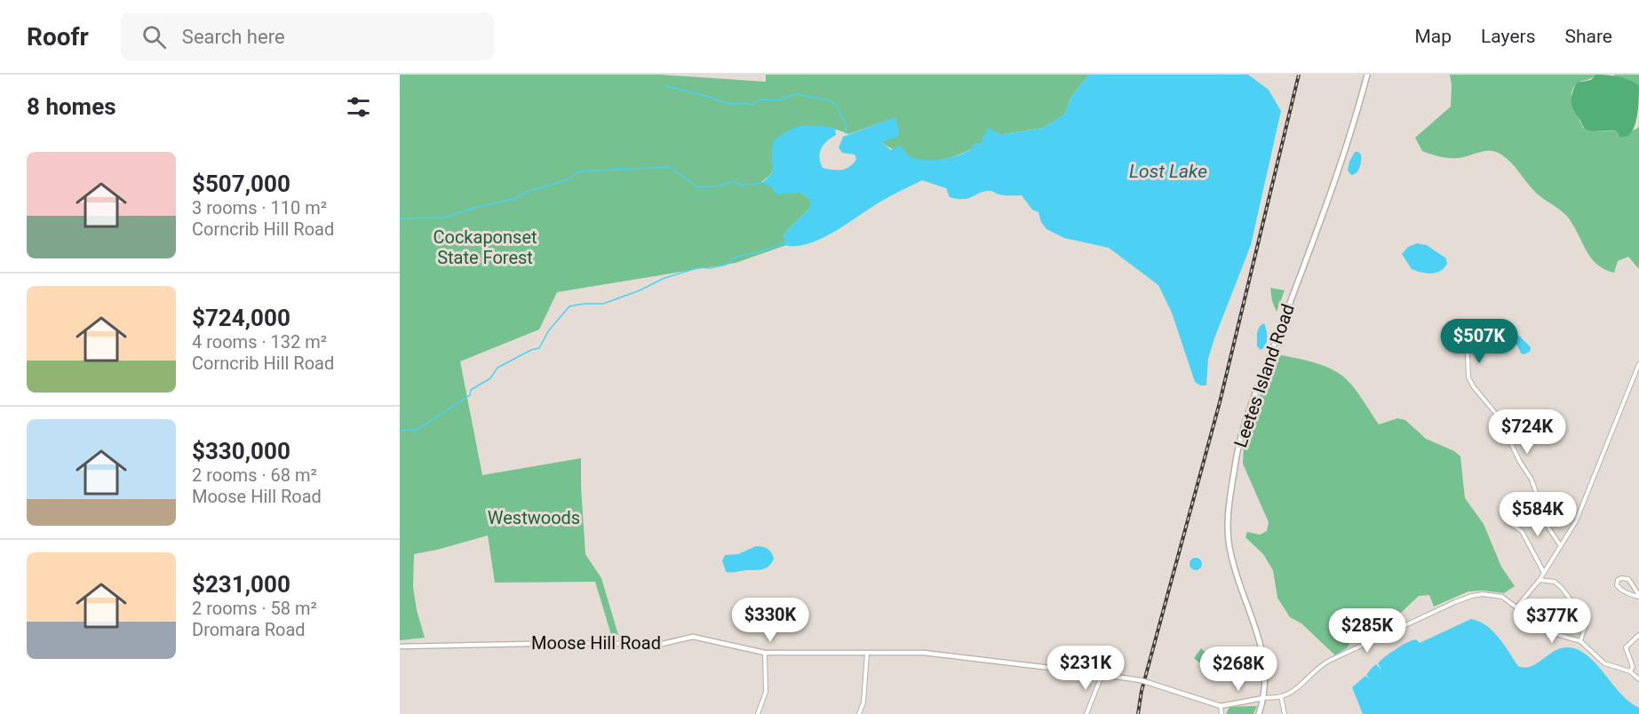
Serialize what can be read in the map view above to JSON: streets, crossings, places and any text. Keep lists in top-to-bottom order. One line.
{"streets":{"main road":["Leetes Island Road"],"street":["Moose Hill Road"]},"crossings":[["Leetes Island Road","Moose Hill Road"]],"water":["Lost Lake"],"parks":["Cockaponset State Forest","Westwoods"],"page":{"header":"Roofr","search":"Search here","nav":["Map","Layers","Share"],"heading":"8 homes","list":[{"name":"$507,000","note":"3 rooms · 110 m² · Corncrib Hill Road"},{"name":"$724,000","note":"4 rooms · 132 m² · Corncrib Hill Road"},{"name":"$330,000","note":"2 rooms · 68 m² · Moose Hill Road"},{"name":"$231,000","note":"2 rooms · 58 m² · Dromara Road"}],"price":["$507K","$724K","$584K","$330K","$377K","$285K","$231K","$268K"]}}
